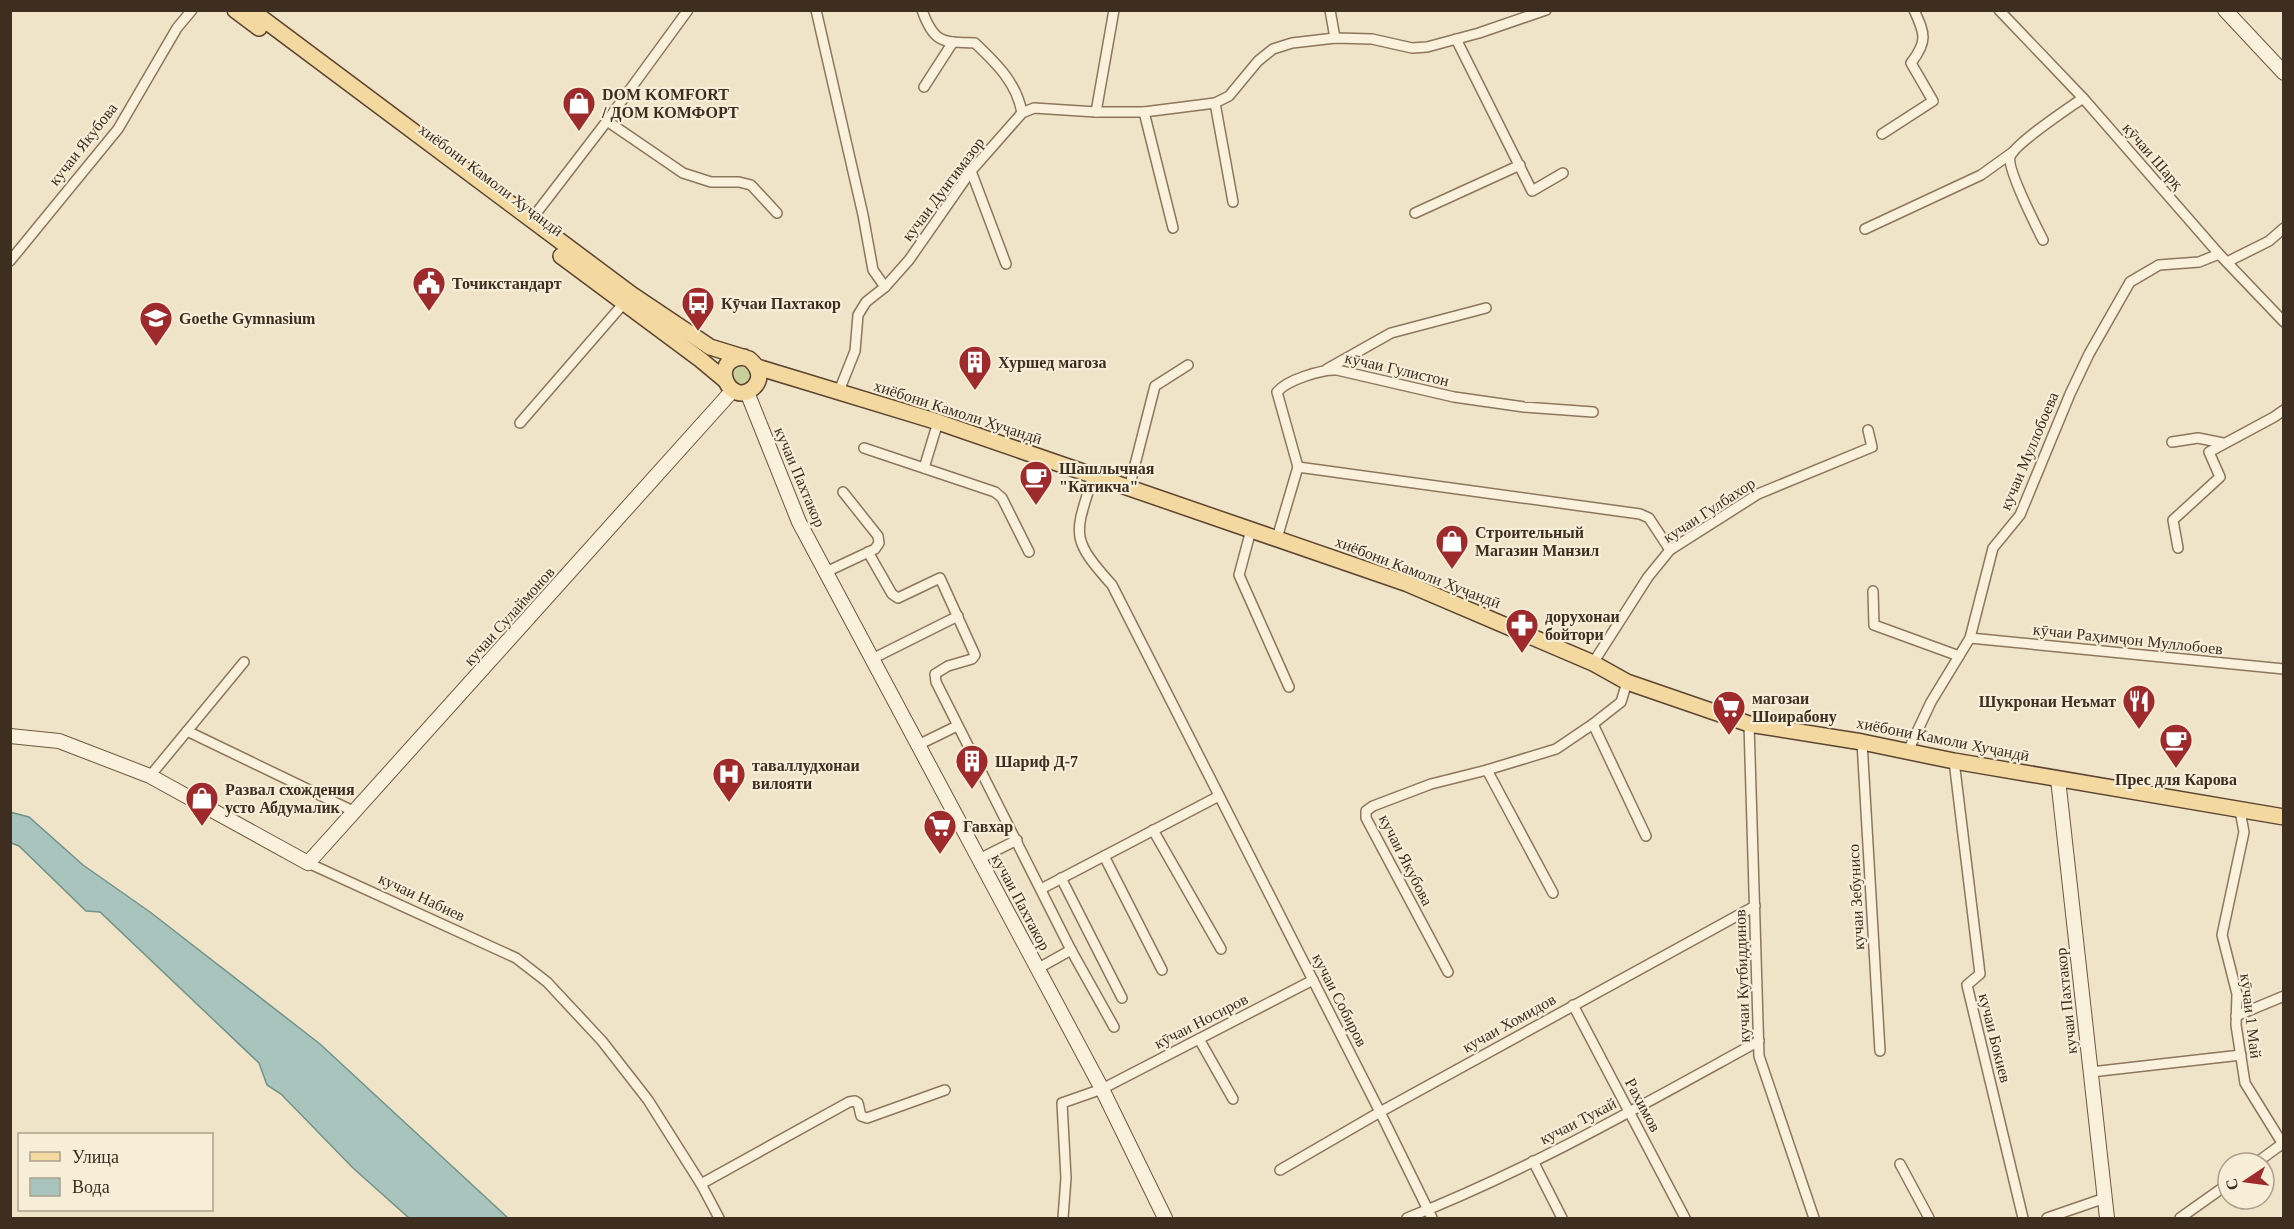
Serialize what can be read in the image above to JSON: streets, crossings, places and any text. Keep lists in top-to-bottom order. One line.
{"streets":{"main road":["хиёбони Камоли Хуҷандӣ","кучаи Пахтакор","кучаи Сулаймонов","кучаи Набиев"],"street":["кучаи Якубова","кӯчаи Шарқ","кучаи Дунгимазор","кӯчаи Гулистон","кучаи Муллобоева","кучаи Гулбахор","кӯчаи Раҳимҷон Муллобоев","кучаи Зебунисо","кучаи Кутбиддинов","кучаи Собиров","кӯчаи 1 Май","кӯчаи Носиров","кучаи Хомидов","кучаи Бокиев","Рахимов","кучаи Тукай"]},"crossings":[["кучаи Якубова","хиёбони Камоли Хуҷандӣ"],["кӯчаи Шарқ","кучаи Муллобоева"],["хиёбони Камоли Хуҷандӣ","кучаи Дунгимазор"],["хиёбони Камоли Хуҷандӣ","кучаи Муллобоева"],["хиёбони Камоли Хуҷандӣ","кучаи Пахтакор"],["хиёбони Камоли Хуҷандӣ","кучаи Гулбахор"],["хиёбони Камоли Хуҷандӣ","кучаи Сулаймонов"],["хиёбони Камоли Хуҷандӣ","кучаи Зебунисо"],["хиёбони Камоли Хуҷандӣ","кучаи Кутбиддинов"],["хиёбони Камоли Хуҷандӣ","кучаи Собиров"],["хиёбони Камоли Хуҷандӣ","кӯчаи 1 Май"],["хиёбони Камоли Хуҷандӣ","кучаи Бокиев"],["кучаи Муллобоева","кӯчаи Раҳимҷон Муллобоев"],["кучаи Пахтакор","кучаи Сулаймонов"],["кучаи Пахтакор","кӯчаи Носиров"],["кучаи Сулаймонов","кучаи Набиев"],["кучаи Кутбиддинов","кучаи Хомидов"],["кучаи Кутбиддинов","кучаи Тукай"],["кучаи Собиров","кӯчаи Носиров"],["кучаи Собиров","кучаи Хомидов"],["кучаи Собиров","кучаи Тукай"],["кучаи Хомидов","Рахимов"],["Рахимов","кучаи Тукай"]],"places":{"shop":["DOM KOMFORT / ДОМ КОМФОРТ","Строительный Магазин Манзил","Развал схождения усто Абдумалик"],"public building":["Точикстандарт"],"bus stop":["Кӯчаи Пахтакор"],"school or university":["Goethe Gymnasium"],"building":["Хуршед магоза","Шариф Д-7"],"cafe":["Шашлычная \"Катикча\"","Прес для Карова"],"pharmacy":["дорухонаи бойтори"],"restaurant":["Шукронаи Неъмат"],"supermarket":["магозаи Шоирабону","Гавхар"],"hospital":["таваллудхонаи вилояти"]},"legend":["Улица","Вода"],"north":"left"}
